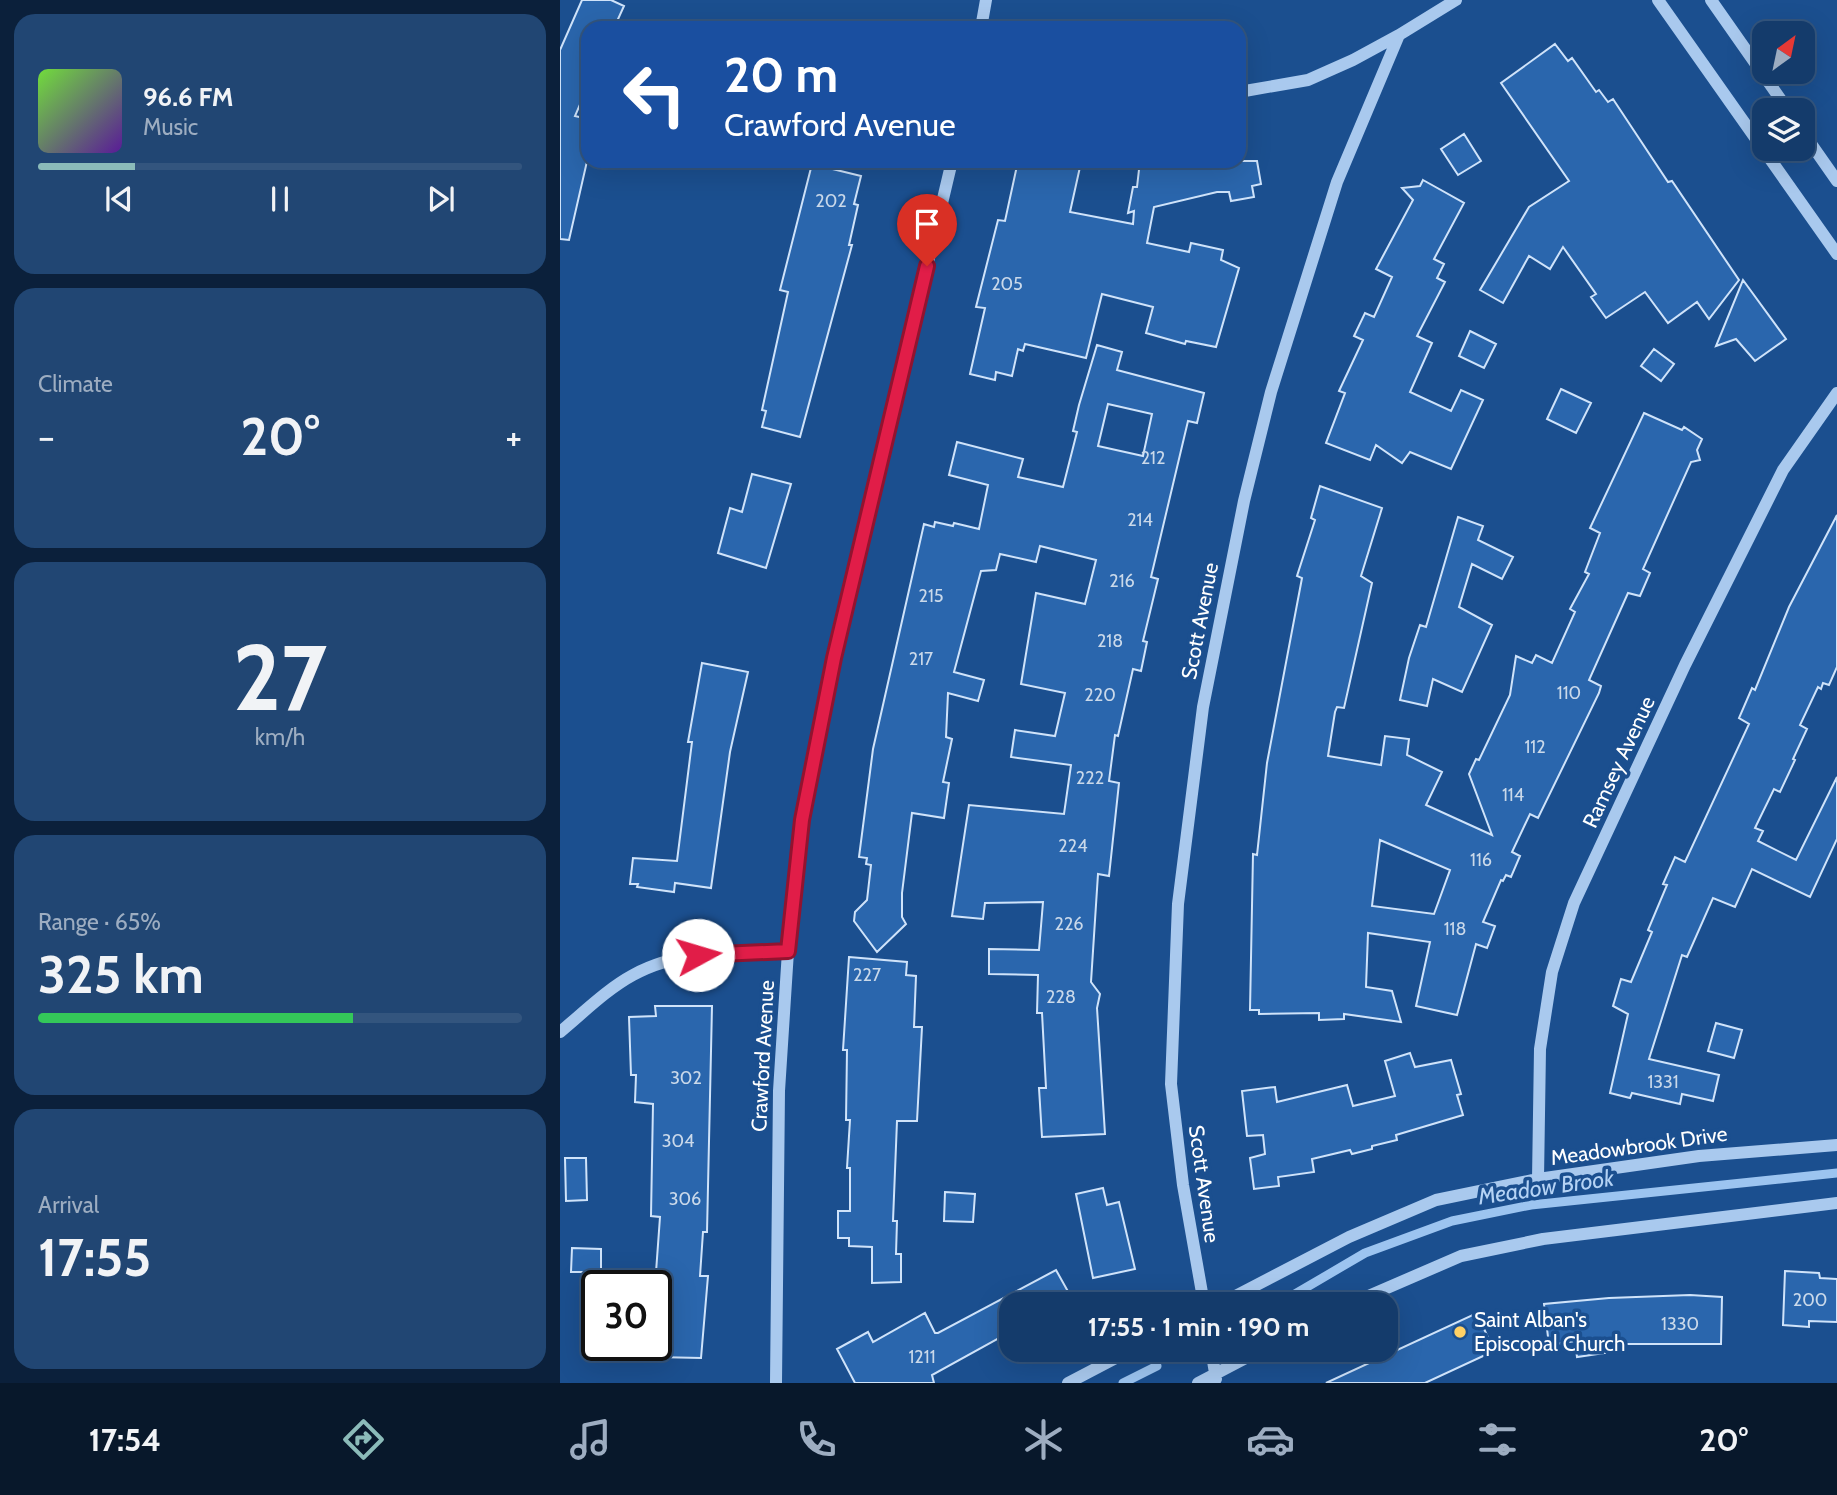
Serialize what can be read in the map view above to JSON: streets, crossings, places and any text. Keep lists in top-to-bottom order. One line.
{"streets":{"street":["Scott Avenue","Ramsey Avenue","Crawford Avenue","Meadowbrook Drive"]},"crossings":[["Ramsey Avenue","Meadowbrook Drive"]],"water":["Meadow Brook"],"places":["Saint Alban's Episcopal Church"],"house_numbers":["202","205","212","214","216","215","218","217","110","220","112","222","114","224","116","226","118","227","228","302","1331","304","306","200","1330","1211"],"north":"top right","page":{"turn":["20 m","Crawford Avenue"],"song":["96.6 FM","Music"],"tile":["Climate",["27","km/h"],["Range · 65%","325 km"],["Arrival","17:55"]],"heat":["−","20°","+"],"limit":"30","trip":"17:55 · 1 min · 190 m","tabs":["17:54","20°"]}}
